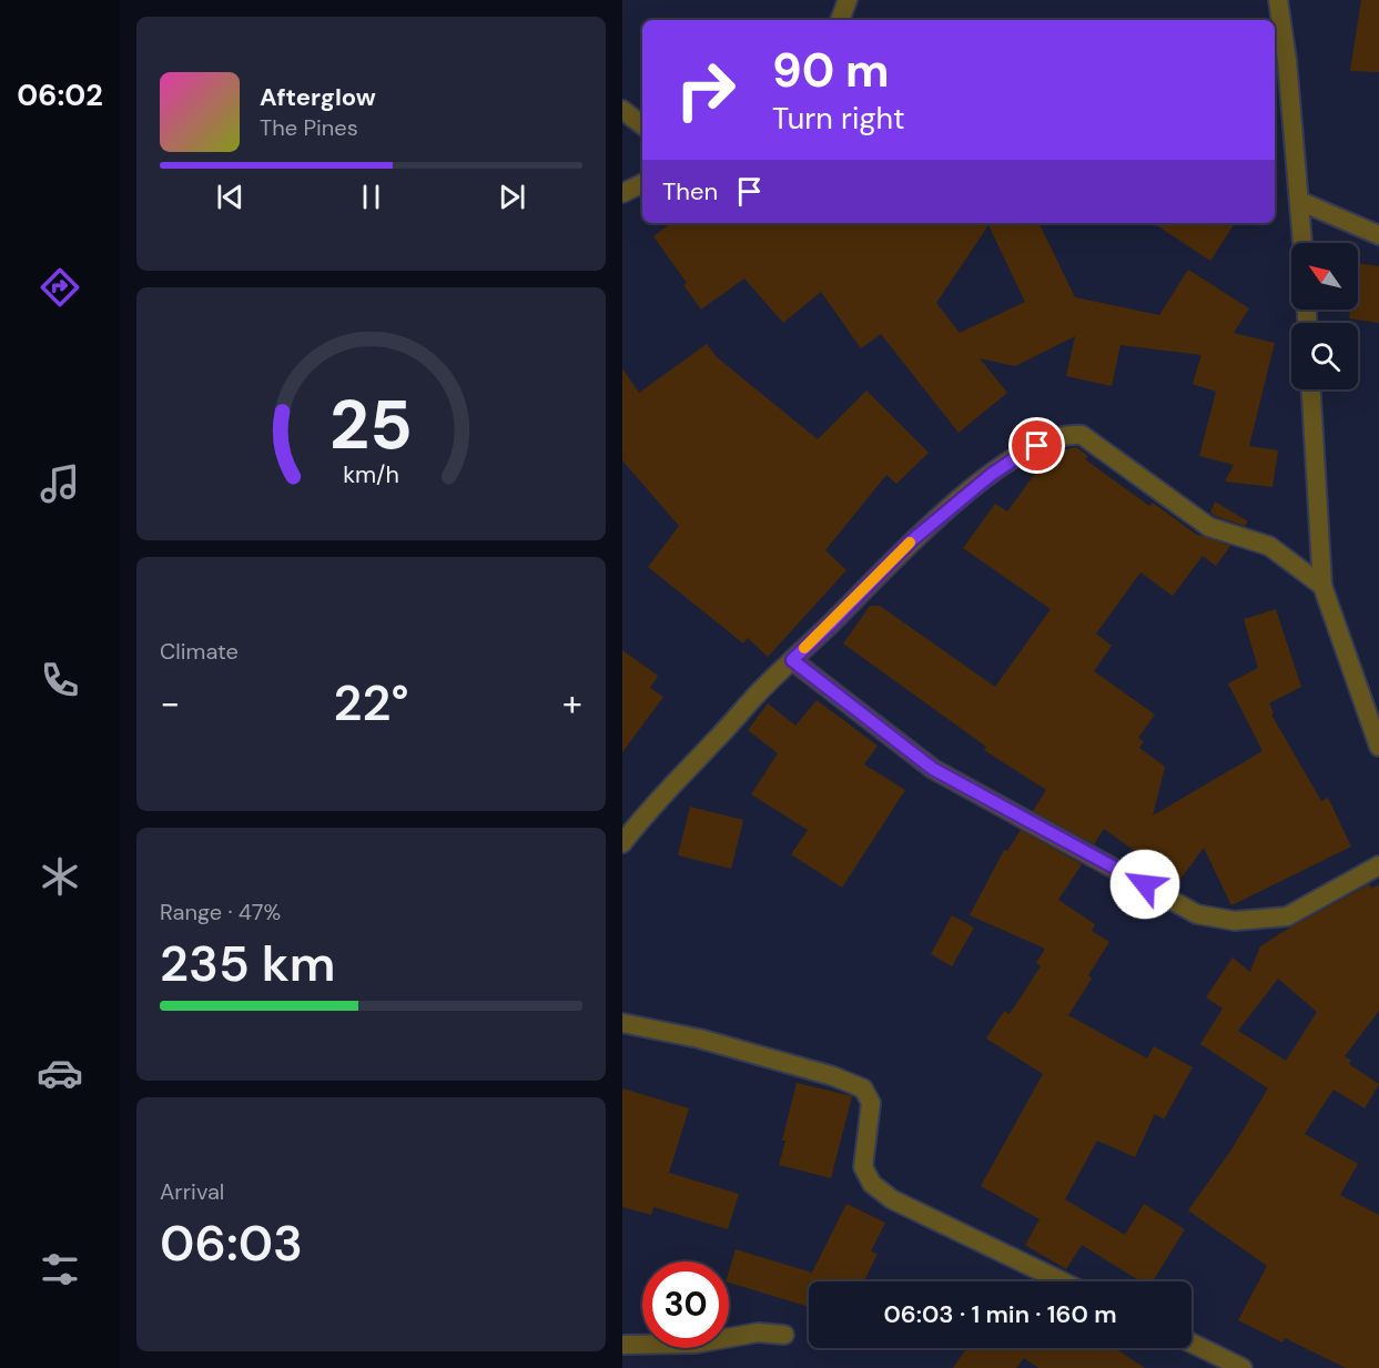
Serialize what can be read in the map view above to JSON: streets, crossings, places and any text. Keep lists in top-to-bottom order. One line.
{"north":"top left","page":{"tabs":"06:02","turn":["90 m","Turn right"],"song":["Afterglow","The Pines"],"then":"Then","tile":["Climate",["Range · 47%","235 km"],["Arrival","06:03"]],"heat":["−","22°","+"],"limit":"30","trip":"06:03 · 1 min · 160 m","gauge":["25","km/h"]}}
